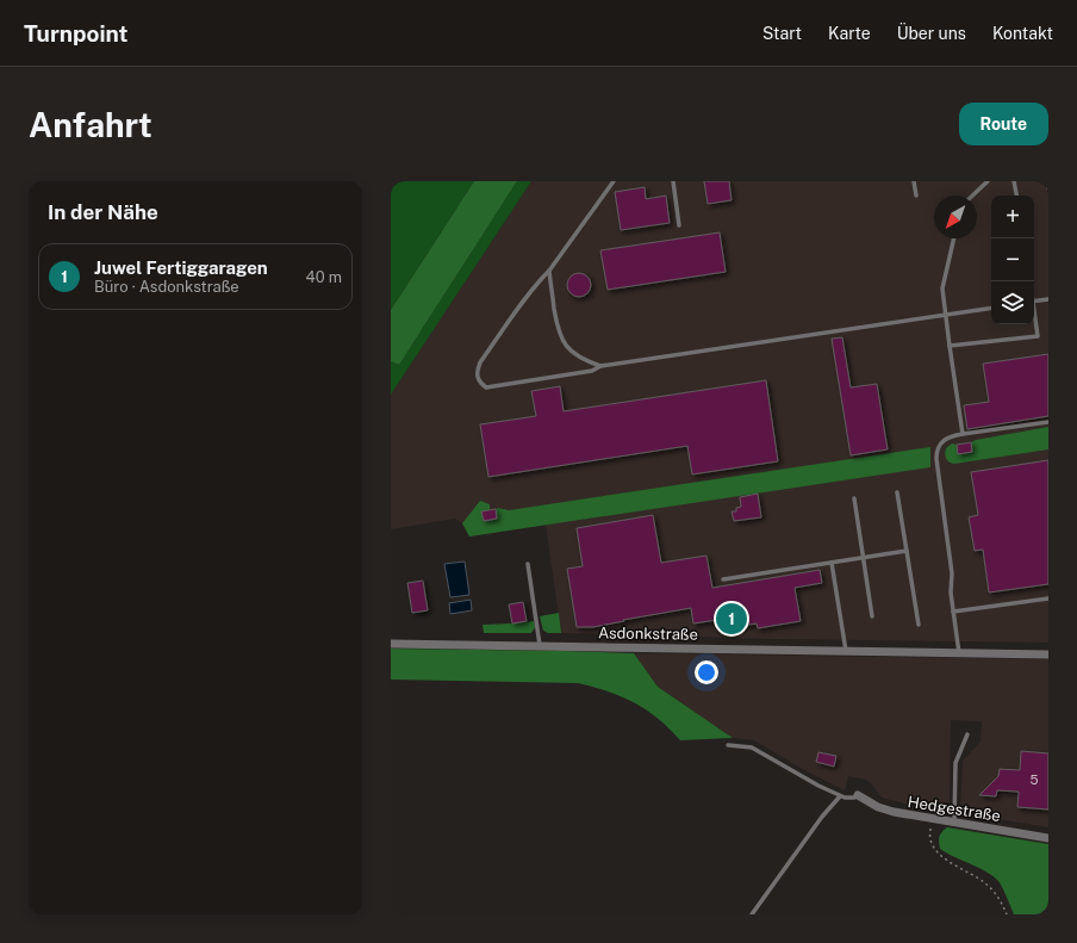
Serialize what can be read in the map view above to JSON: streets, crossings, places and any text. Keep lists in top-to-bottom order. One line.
{"streets":{"street":["Asdonkstraße","Hedgestraße"]},"house_numbers":["5"],"north":"bottom left","page":{"header":"Turnpoint","nav":["Start","Karte","Über uns","Kontakt"],"buttons":"Route","title":"Anfahrt","heading":"In der Nähe","map_buttons":["+","−"],"list":[{"mark":"1","name":"Juwel Fertiggaragen","note":"Büro · Asdonkstraße","value":"40 m"}],"pins":"1"}}
